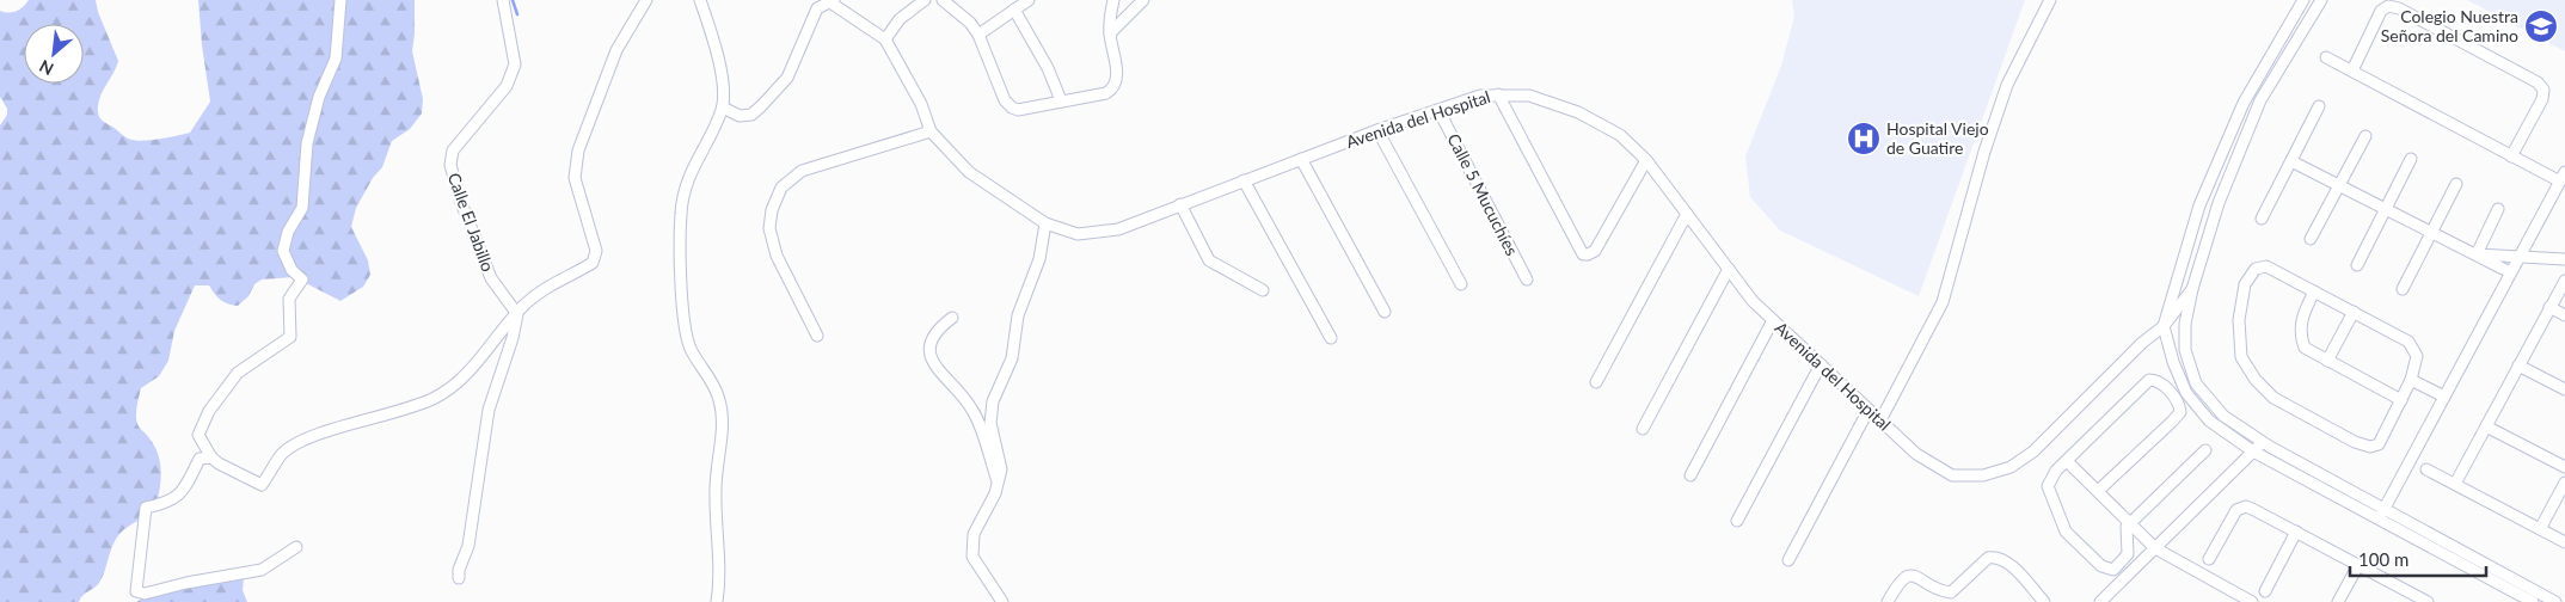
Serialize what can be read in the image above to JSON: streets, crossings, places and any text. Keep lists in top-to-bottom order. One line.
{"streets":{"street":["Avenida del Hospital","Calle 5 Mucuchíes","Calle El Jabillo"]},"crossings":[["Avenida del Hospital","Calle 5 Mucuchíes"]],"places":{"school or university":["Colegio Nuestra Señora del Camino"],"hospital":["Hospital Viejo de Guatire"]},"scale_bar":"100 m","north":"bottom left"}
